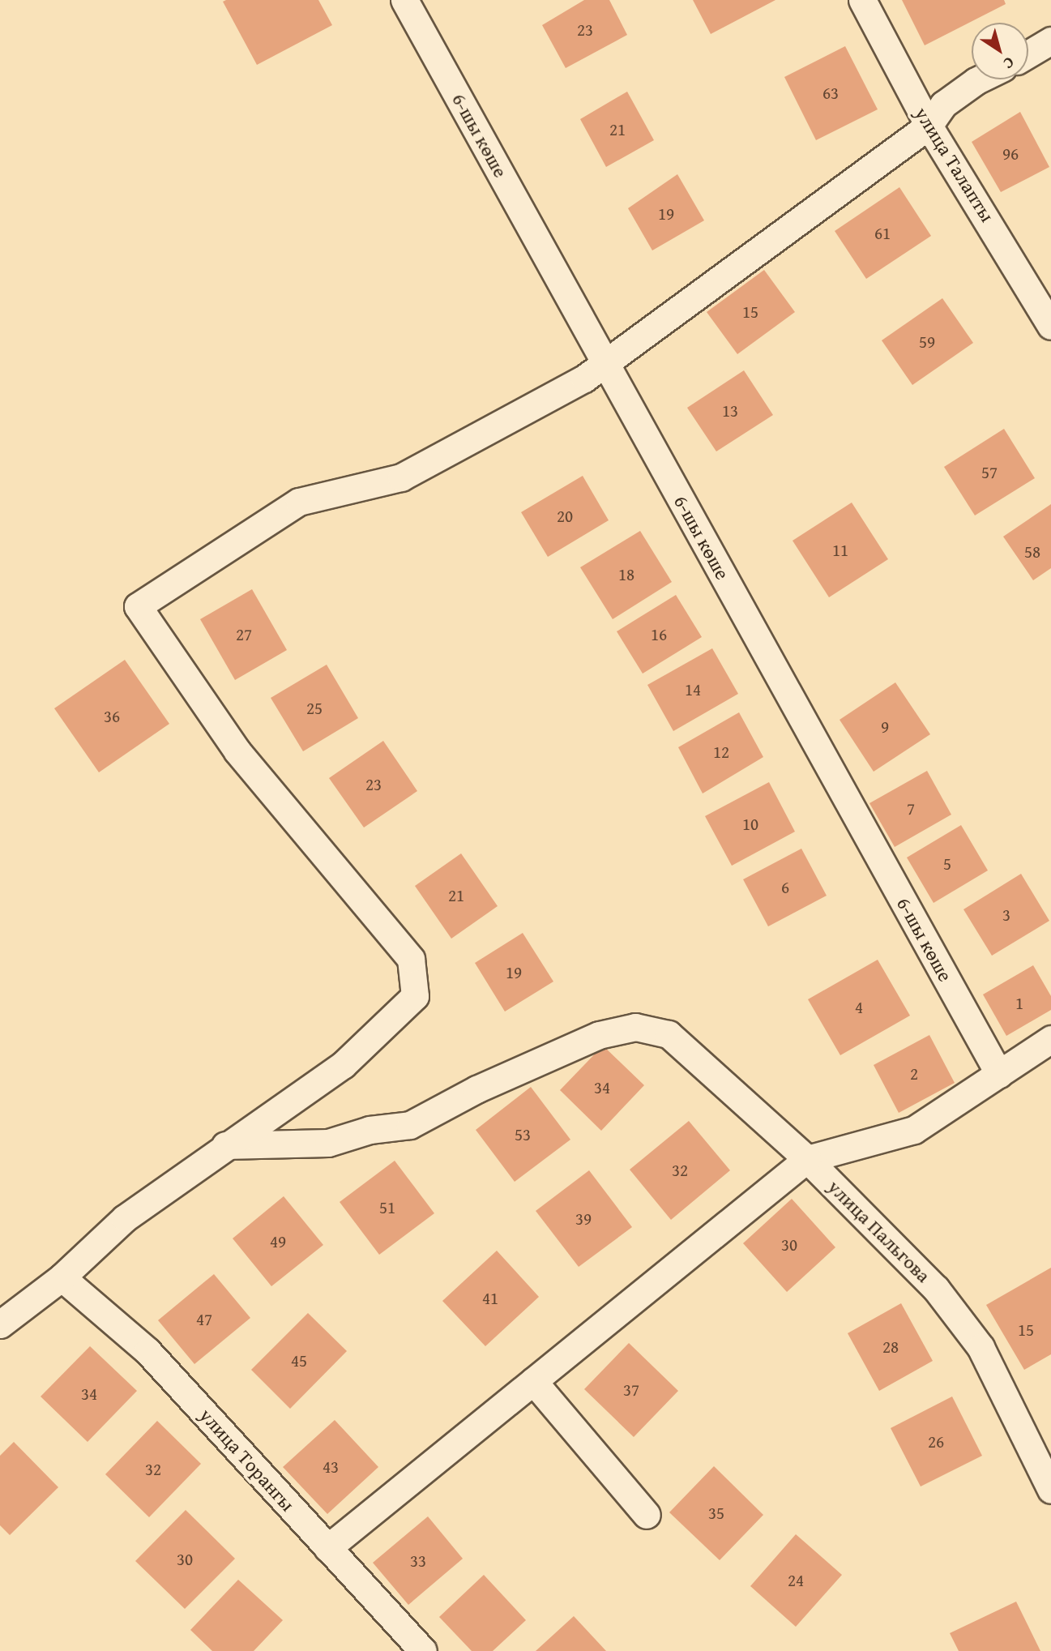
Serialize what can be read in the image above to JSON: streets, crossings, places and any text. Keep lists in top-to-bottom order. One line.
{"streets":{"street":["6-шы көше","улица Талапты","улица Пальгова","улица Торангы"]},"crossings":[["6-шы көше","улица Пальгова"]],"house_numbers":["23","63","21","96","19","61","15","59","13","57","20","11","58","18","27","16","14","25","36","9","12","23","7","10","5","6","21","3","19","1","4","2","34","53","32","51","39","49","30","41","47","15","28","45","37","34","26","43","32","35","30","33","24"],"north":"bottom right"}
